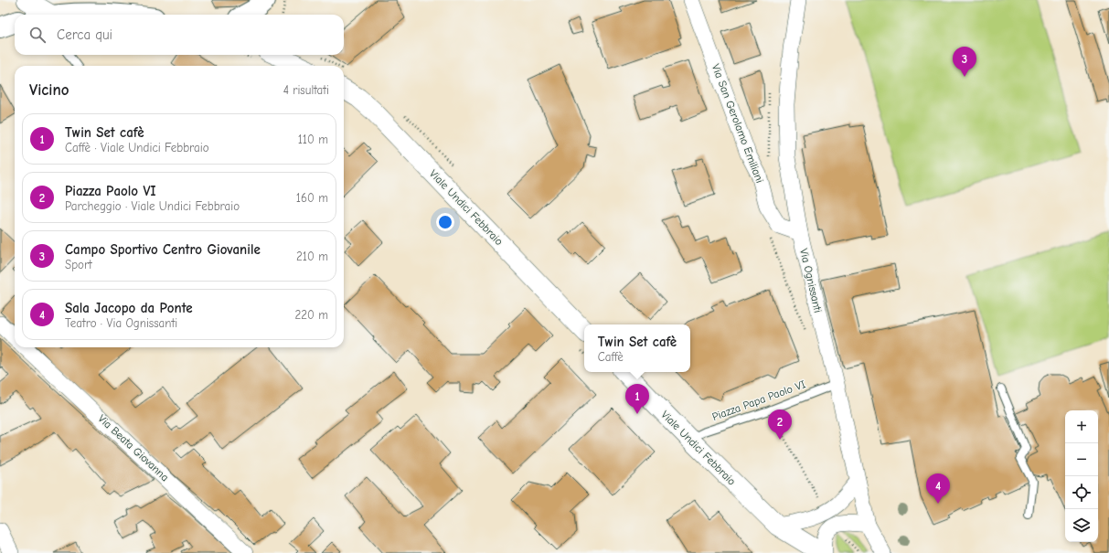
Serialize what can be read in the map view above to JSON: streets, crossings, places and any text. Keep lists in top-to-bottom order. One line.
{"streets":{"street":["Via San Gerolamo Emiliani","Viale Undici Febbraio","Via Ognissanti","Via Beata Giovanna"],"lane":["Piazza Papa Paolo VI"]},"crossings":[["Via San Gerolamo Emiliani","Via Ognissanti"],["Viale Undici Febbraio","Via Ognissanti"],["Viale Undici Febbraio","Piazza Papa Paolo VI"],["Via Ognissanti","Piazza Papa Paolo VI"]],"page":{"search":"Cerca qui","pins":["3","1","2","4"],"heading":["Vicino","4 risultati"],"list":[{"mark":"1","name":"Twin Set cafè","note":"Caffè · Viale Undici Febbraio","value":"110 m"},{"mark":"2","name":"Piazza Paolo VI","note":"Parcheggio · Viale Undici Febbraio","value":"160 m"},{"mark":"3","name":"Campo Sportivo Centro Giovanile","note":"Sport","value":"210 m"},{"mark":"4","name":"Sala Jacopo da Ponte","note":"Teatro · Via Ognissanti","value":"220 m"}],"popup":["Twin Set cafè","Caffè"],"map_buttons":["+","−"]}}
